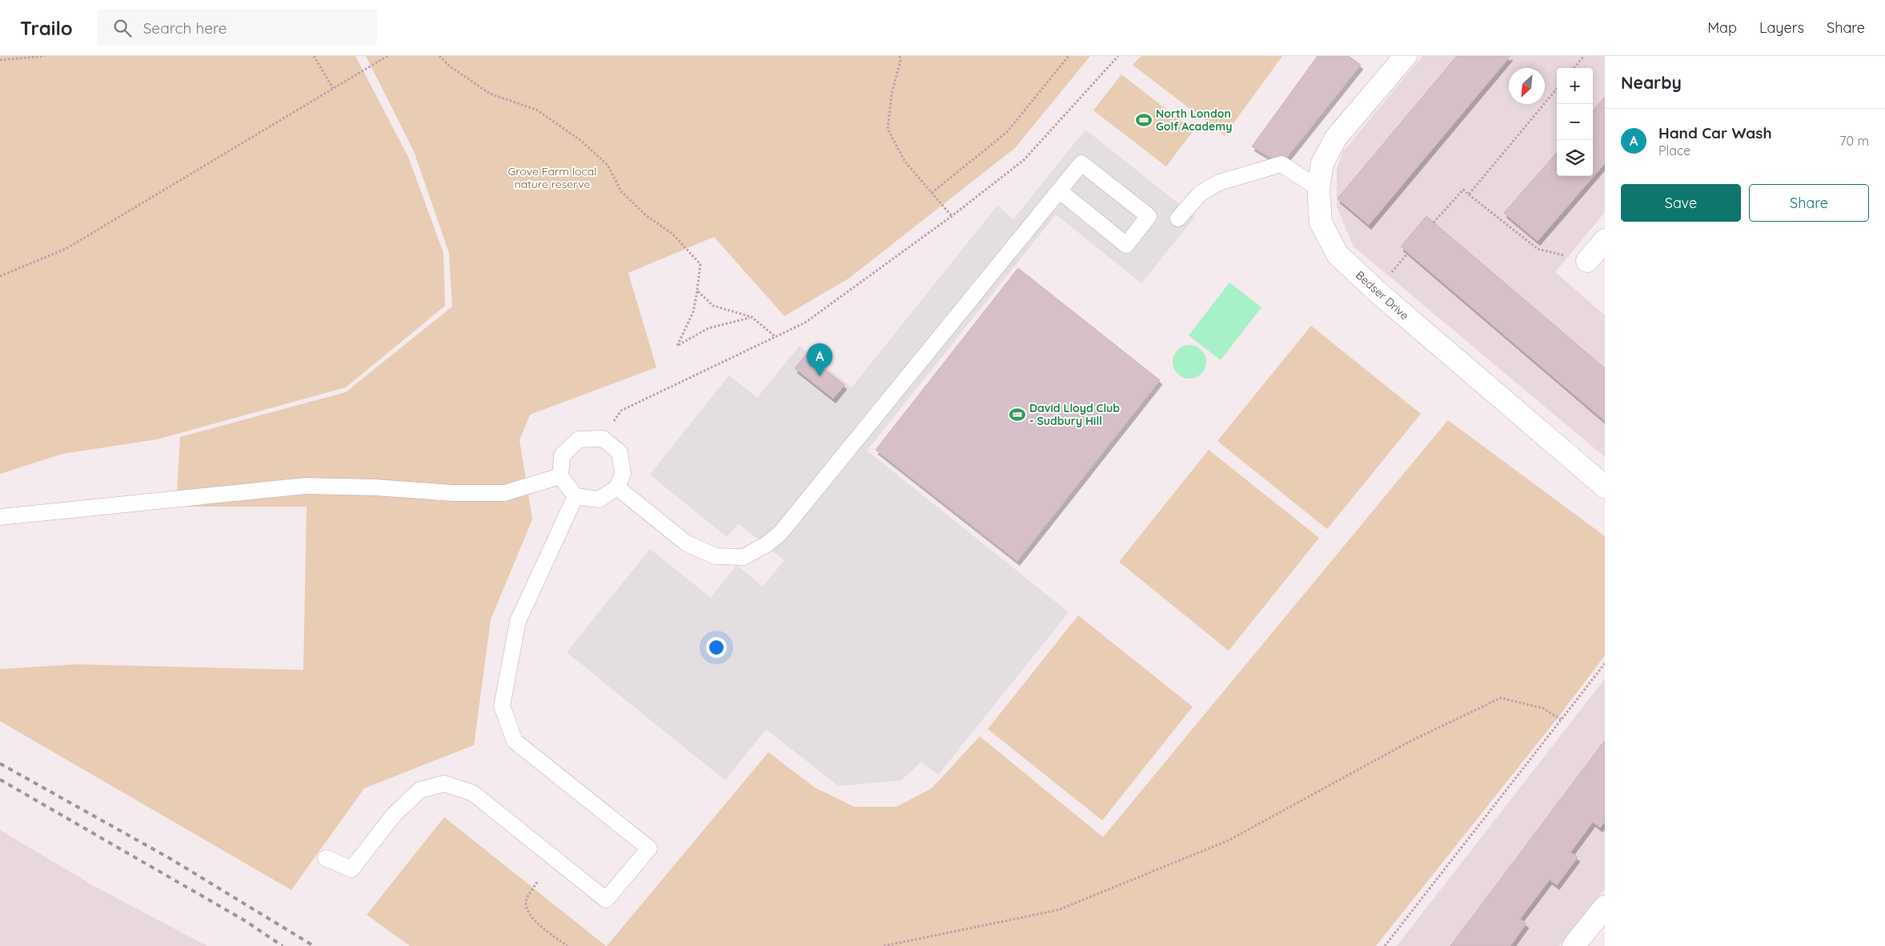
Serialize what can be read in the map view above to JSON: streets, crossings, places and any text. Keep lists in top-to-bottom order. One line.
{"streets":{"street":["Bedser Drive"]},"parks":["Grove Farm local nature reserve"],"places":{"sports":["North London Golf Academy","David Lloyd Club - Sudbury Hill"]},"north":"bottom left","page":{"header":"Trailo","search":"Search here","nav":["Map","Layers","Share"],"heading":"Nearby","map_buttons":["+","−"],"list":[{"mark":"A","name":"Hand Car Wash","note":"Place","value":"70 m"}],"buttons":["Save","Share"],"pins":"A"}}
